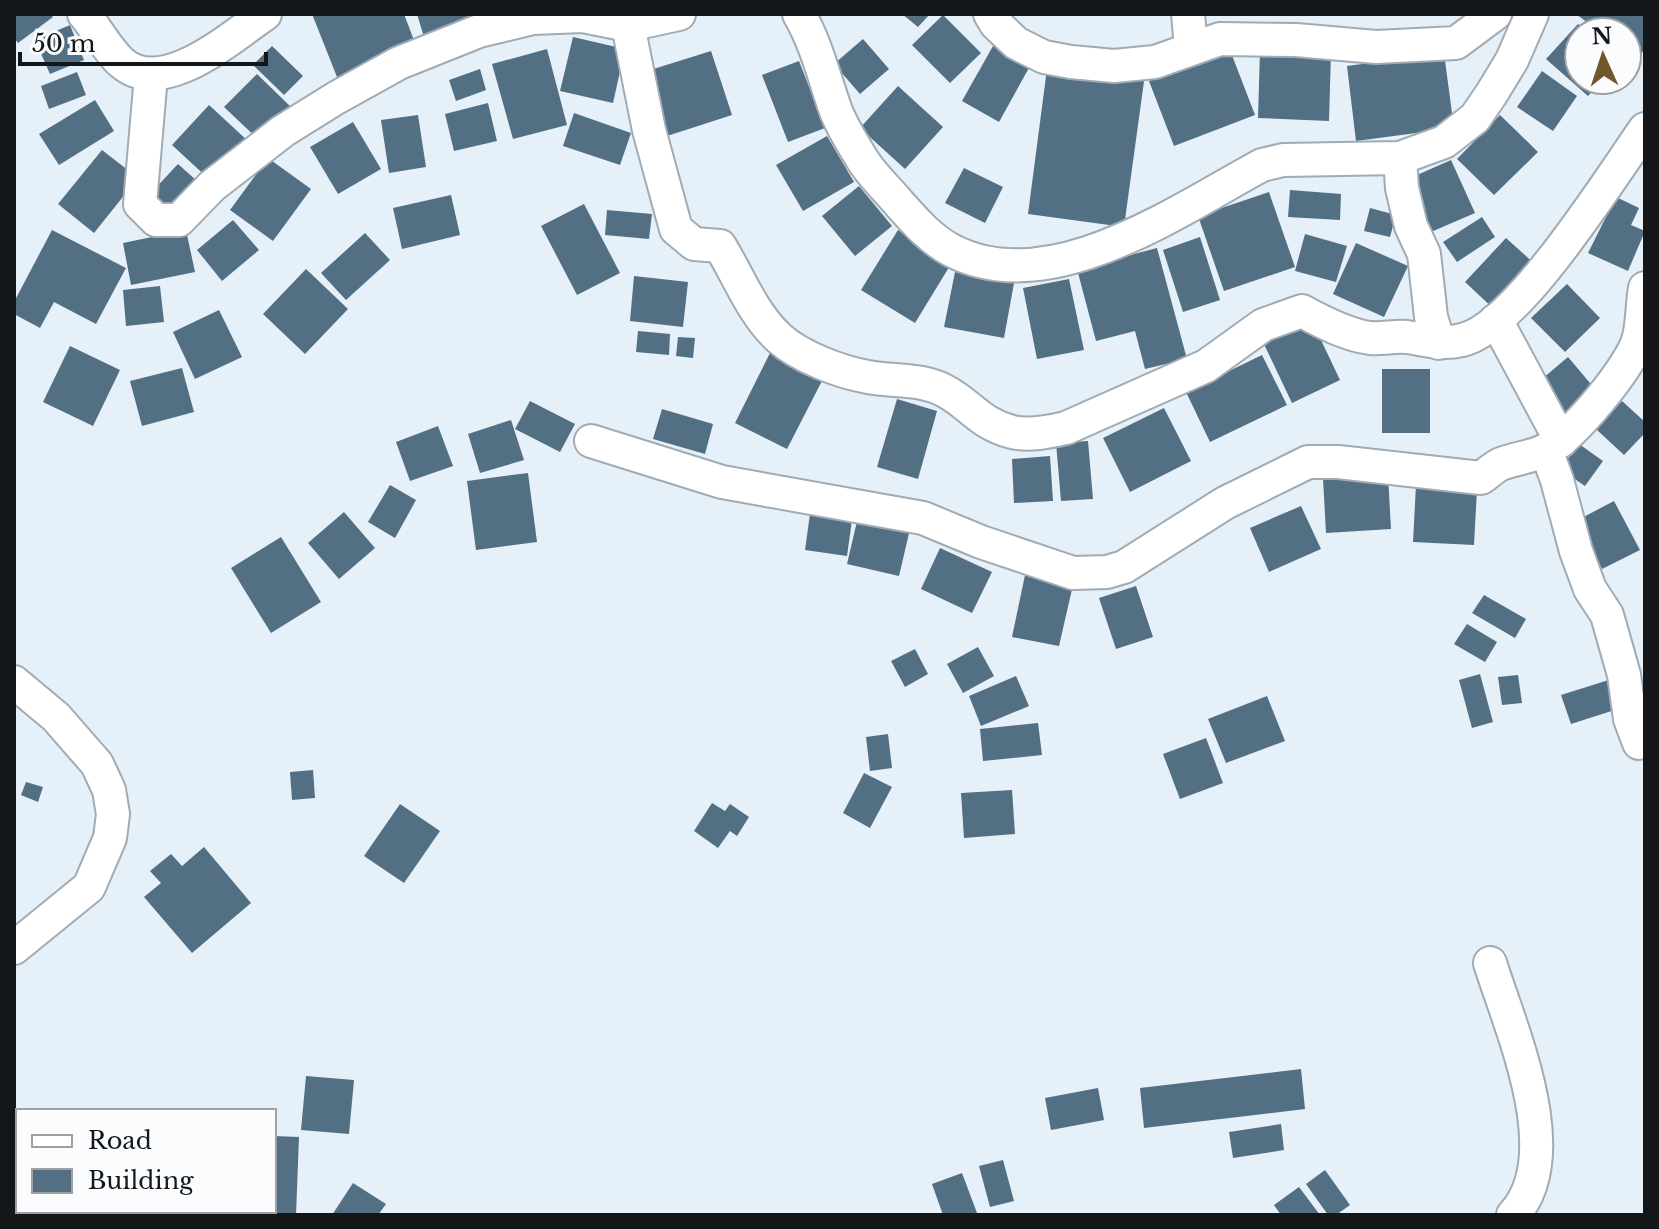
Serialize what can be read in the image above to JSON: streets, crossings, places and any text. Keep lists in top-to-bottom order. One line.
{"legend":["Road","Building"],"scale_bar":"50 m","north":"top"}
